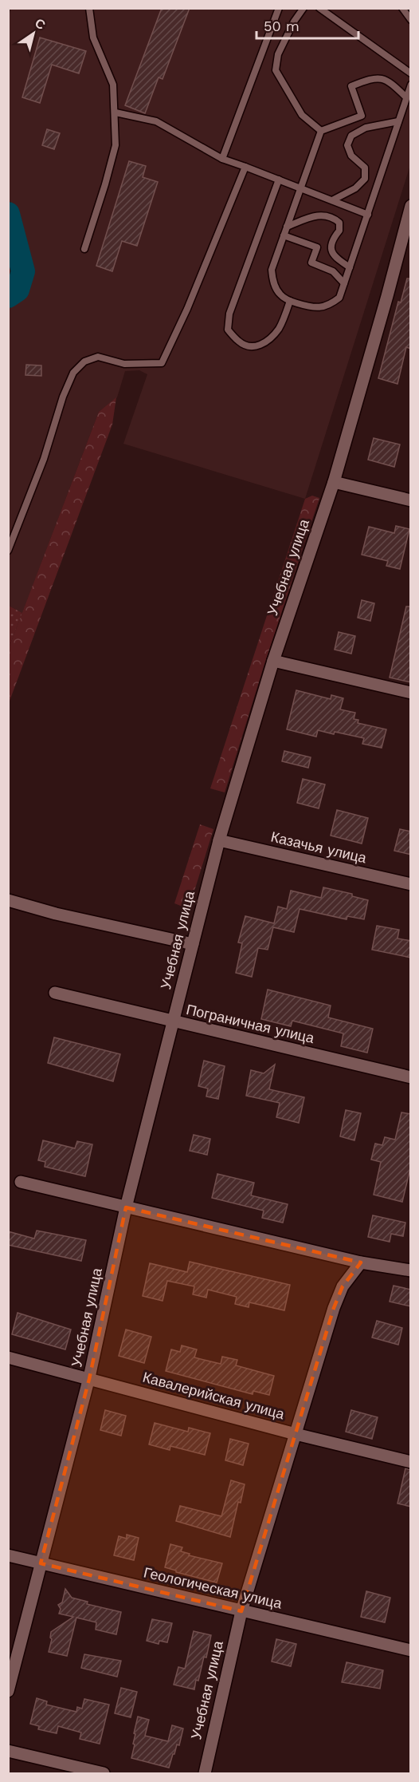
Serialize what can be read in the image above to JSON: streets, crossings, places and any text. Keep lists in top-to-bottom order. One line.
{"streets":{"street":["Учебная улица","Казачья улица","Пограничная улица","Кавалерийская улица","Геологическая улица"]},"crossings":[["Учебная улица","Казачья улица"],["Учебная улица","Пограничная улица"],["Учебная улица","Кавалерийская улица"],["Учебная улица","Геологическая улица"]],"scale_bar":"50 m","north":"top right"}
